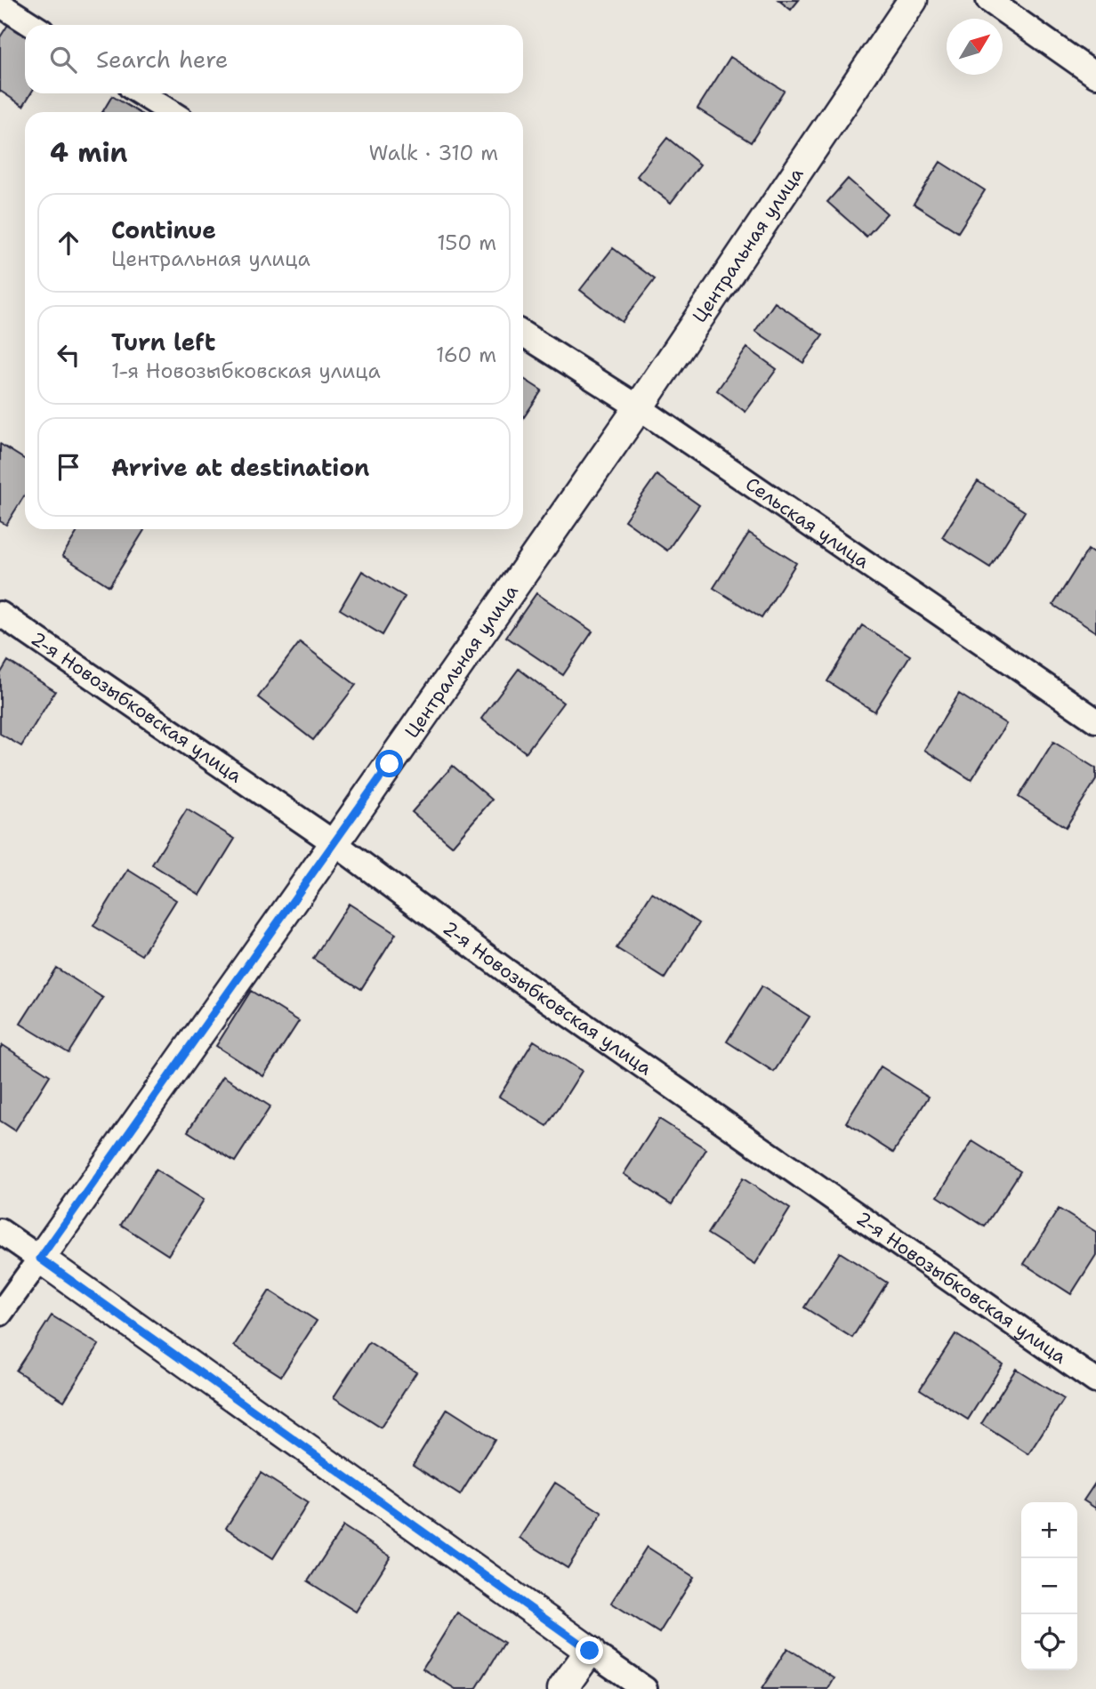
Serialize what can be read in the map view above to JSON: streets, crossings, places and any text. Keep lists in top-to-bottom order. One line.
{"streets":{"street":["Центральная улица","Сельская улица","2-я Новозыбковская улица"]},"crossings":[["Центральная улица","Сельская улица"],["Центральная улица","2-я Новозыбковская улица"]],"north":"top right","page":{"search":"Search here","heading":["4 min","Walk · 310 m"],"list":[["Continue","Центральная улица","150 m"],["Turn left","1-я Новозыбковская улица","160 m"],"Arrive at destination"],"map_buttons":["+","−"]}}
